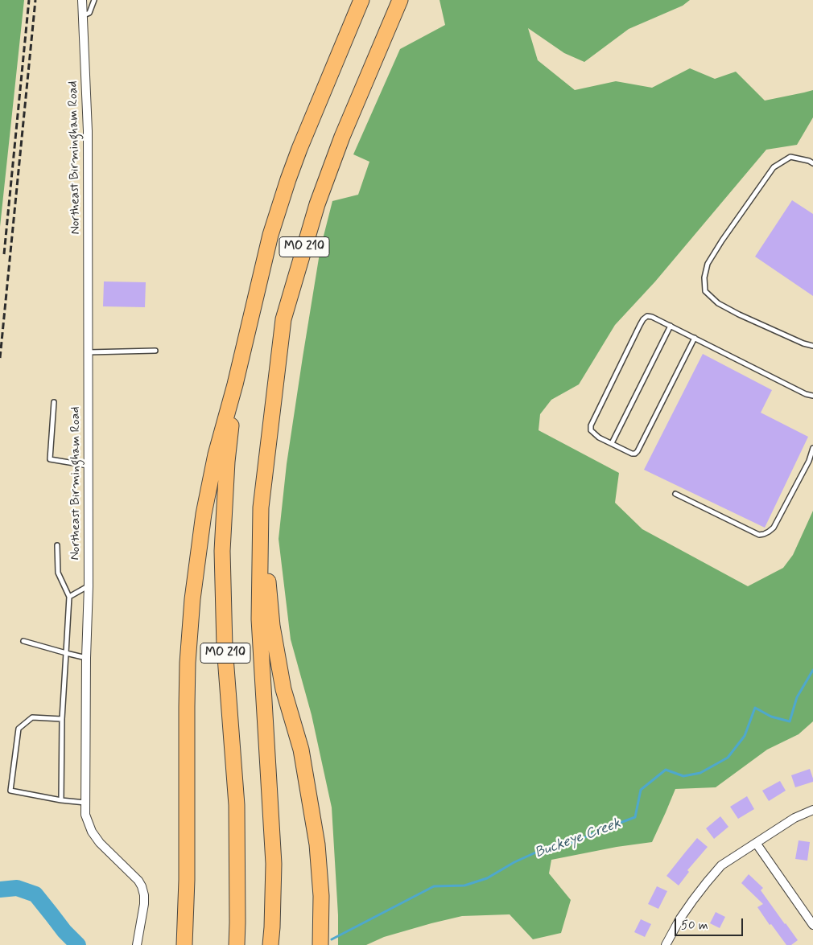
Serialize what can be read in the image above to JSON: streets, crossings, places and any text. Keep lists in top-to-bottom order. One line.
{"streets":{"highway":["MO 210"],"street":["Northeast Birmingham Road"]},"water":["Buckeye Creek"],"scale_bar":"50 m"}
